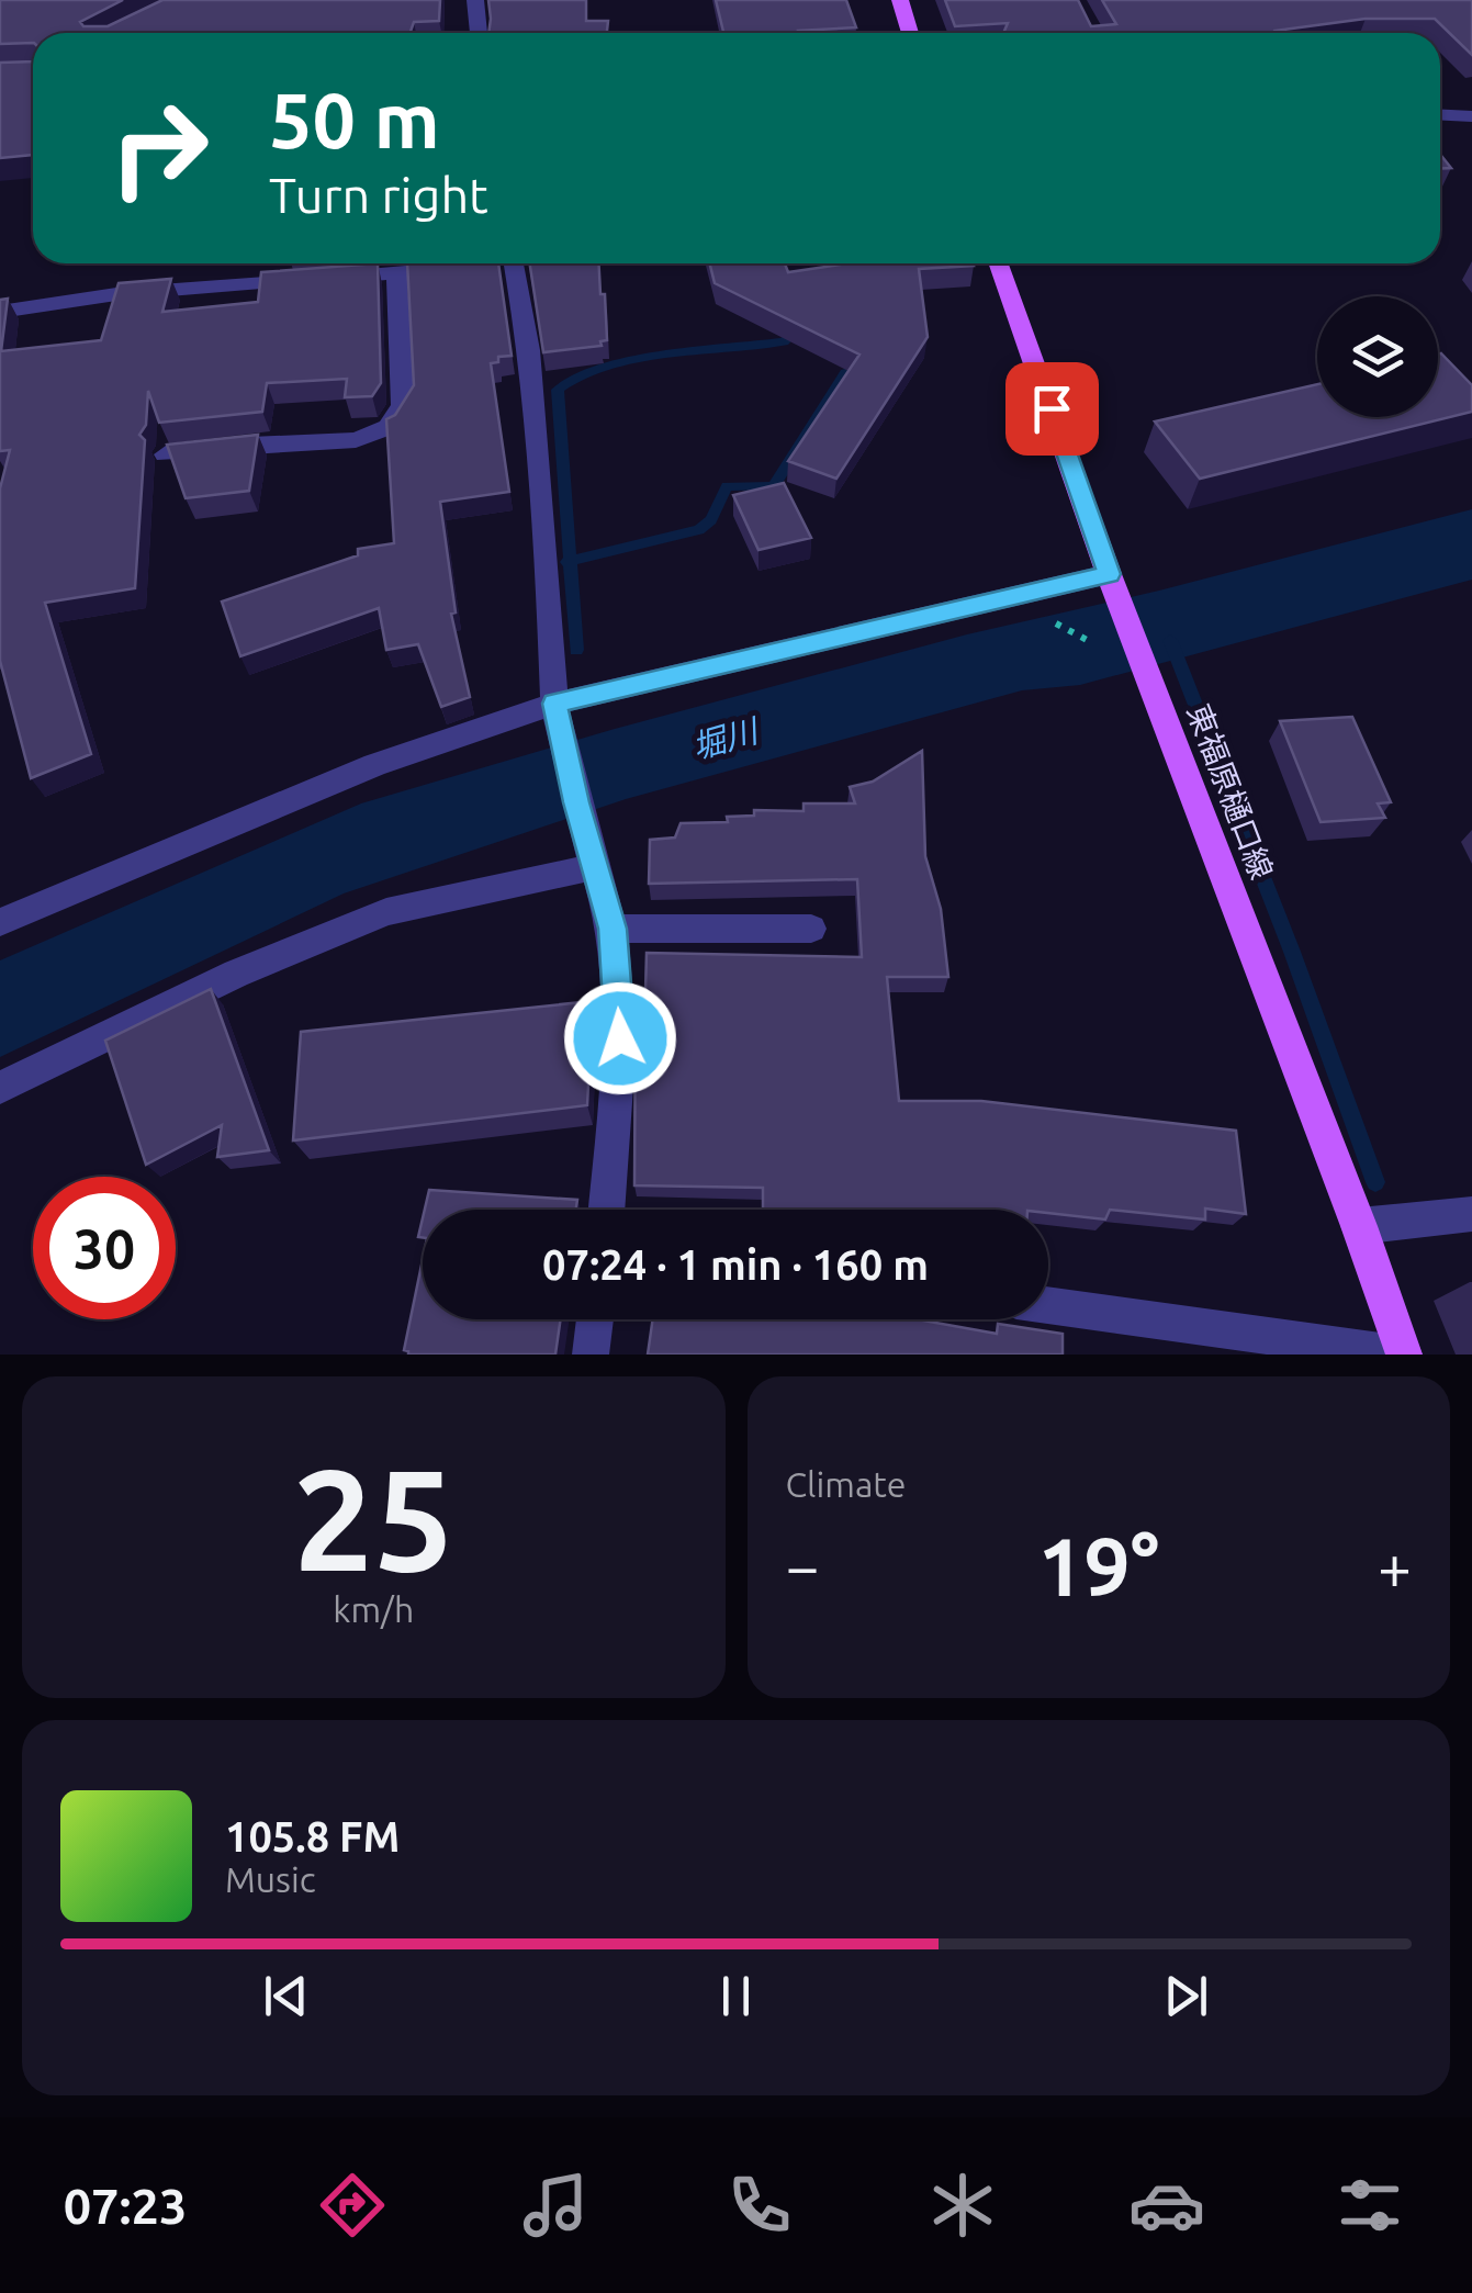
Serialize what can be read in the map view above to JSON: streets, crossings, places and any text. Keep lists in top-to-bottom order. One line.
{"streets":{"main road":["東福原樋口線"]},"water":["堀川"],"page":{"turn":["50 m","Turn right"],"limit":"30","trip":"07:24 · 1 min · 160 m","tile":[["25","km/h"],"Climate"],"heat":["−","19°","+"],"song":["105.8 FM","Music"],"tabs":"07:23"}}
